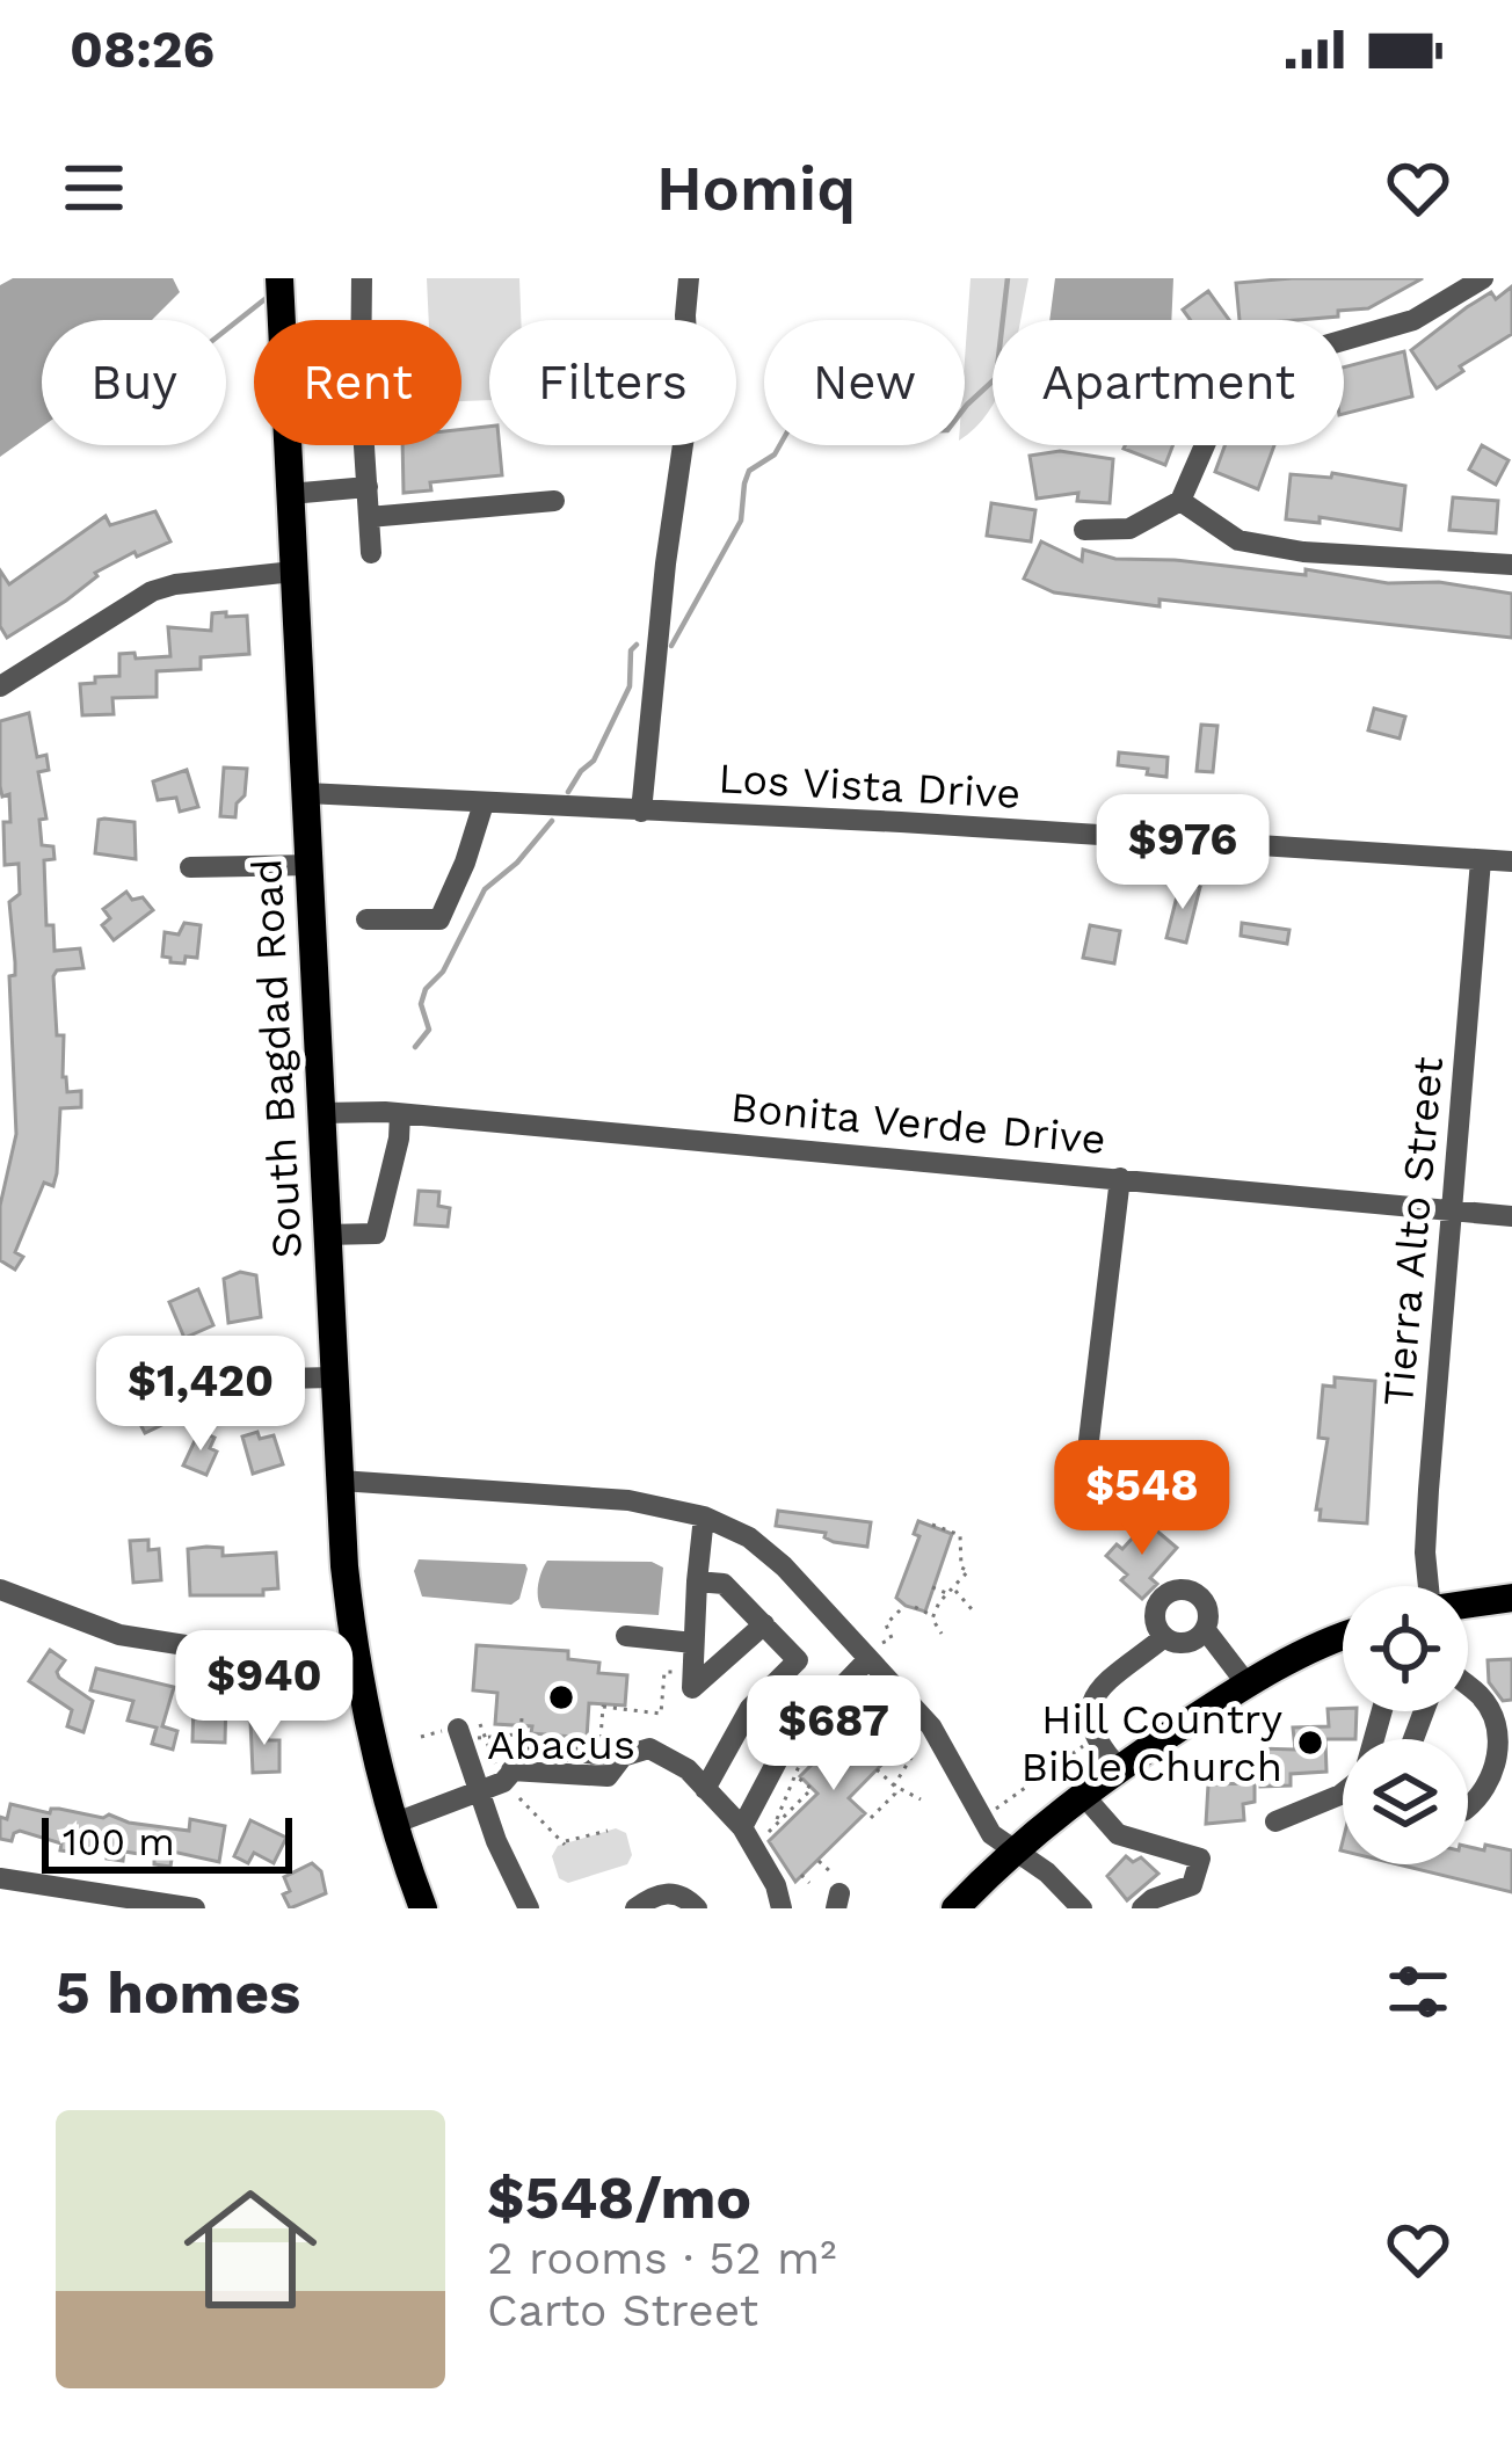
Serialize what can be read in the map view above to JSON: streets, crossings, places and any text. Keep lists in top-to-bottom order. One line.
{"streets":{"main road":["South Bagdad Road"],"street":["Los Vista Drive","Bonita Verde Drive","Tierra Alto Street"]},"crossings":[["Los Vista Drive","South Bagdad Road"],["Los Vista Drive","Tierra Alto Street"],["South Bagdad Road","Bonita Verde Drive"],["Bonita Verde Drive","Tierra Alto Street"]],"places":["Abacus","Hill Country Bible Church"],"scale_bar":"100 m","page":{"status":"08:26","header":"Homiq","chip":["Buy","Rent","Filters","New","Apartment"],"price":["$976","$1,420","$548","$940","$687"],"scale":"100 m","heading":"5 homes","list":[{"name":"$548/mo","note":"2 rooms · 52 m² · Carto Street"}]}}
